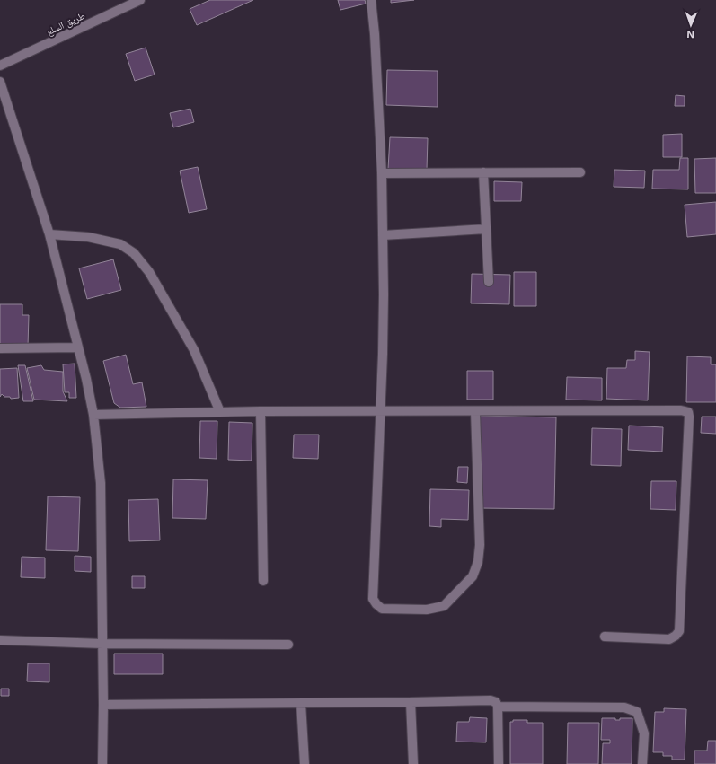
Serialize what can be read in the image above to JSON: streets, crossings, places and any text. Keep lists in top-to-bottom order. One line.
{"streets":{"street":["طريق السلع"]},"north":"bottom"}
